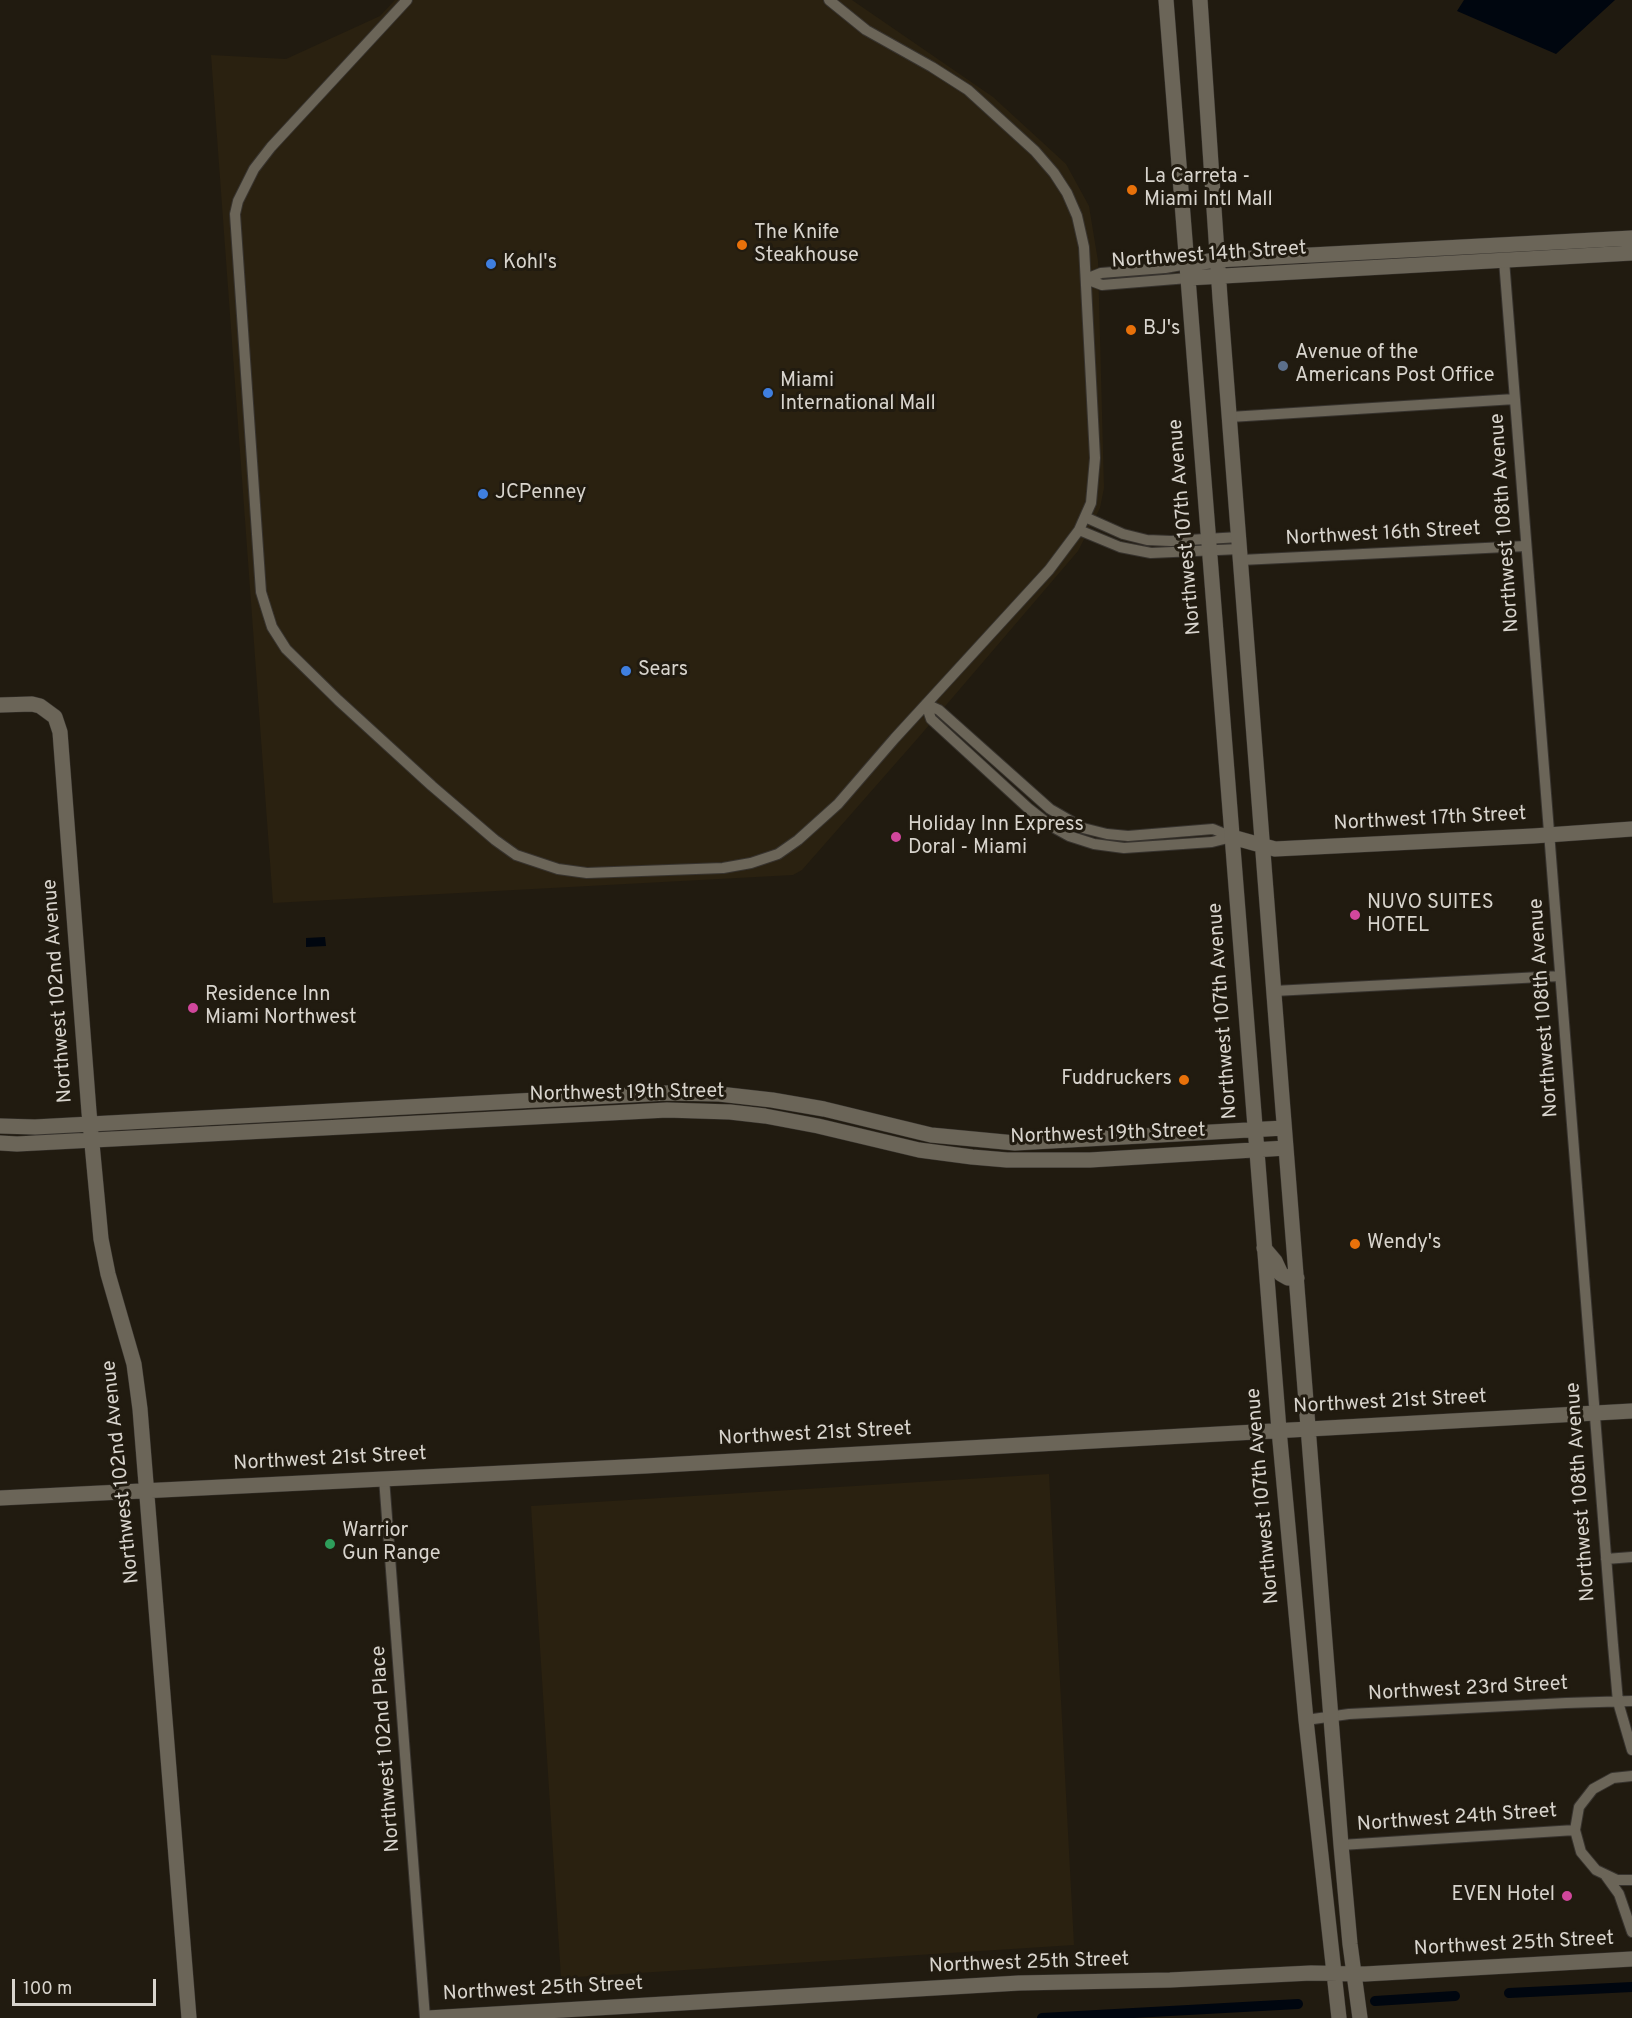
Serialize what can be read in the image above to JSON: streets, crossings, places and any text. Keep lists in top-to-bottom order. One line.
{"streets":{"street":["Northwest 14th Street","Northwest 108th Avenue","Northwest 107th Avenue","Northwest 16th Street","Northwest 17th Street","Northwest 102nd Avenue","Northwest 19th Street","Northwest 21st Street","Northwest 23rd Street","Northwest 102nd Place","Northwest 24th Street","Northwest 25th Street"]},"crossings":[["Northwest 14th Street","Northwest 108th Avenue"],["Northwest 14th Street","Northwest 107th Avenue"],["Northwest 108th Avenue","Northwest 16th Street"],["Northwest 108th Avenue","Northwest 17th Street"],["Northwest 108th Avenue","Northwest 21st Street"],["Northwest 108th Avenue","Northwest 23rd Street"],["Northwest 107th Avenue","Northwest 16th Street"],["Northwest 107th Avenue","Northwest 17th Street"],["Northwest 107th Avenue","Northwest 19th Street"],["Northwest 107th Avenue","Northwest 21st Street"],["Northwest 107th Avenue","Northwest 23rd Street"],["Northwest 107th Avenue","Northwest 25th Street"],["Northwest 102nd Avenue","Northwest 19th Street"],["Northwest 102nd Avenue","Northwest 21st Street"],["Northwest 21st Street","Northwest 102nd Place"],["Northwest 102nd Place","Northwest 25th Street"]],"places":["La Carreta - Miami Intl Mall","The Knife Steakhouse","Kohl's","BJ's","Avenue of the Americans Post Office","Miami International Mall","JCPenney","Sears","Holiday Inn Express Doral - Miami","NUVO SUITES HOTEL","Residence Inn Miami Northwest","Fuddruckers","Wendy's","Warrior Gun Range","EVEN Hotel"],"scale_bar":"100 m"}
